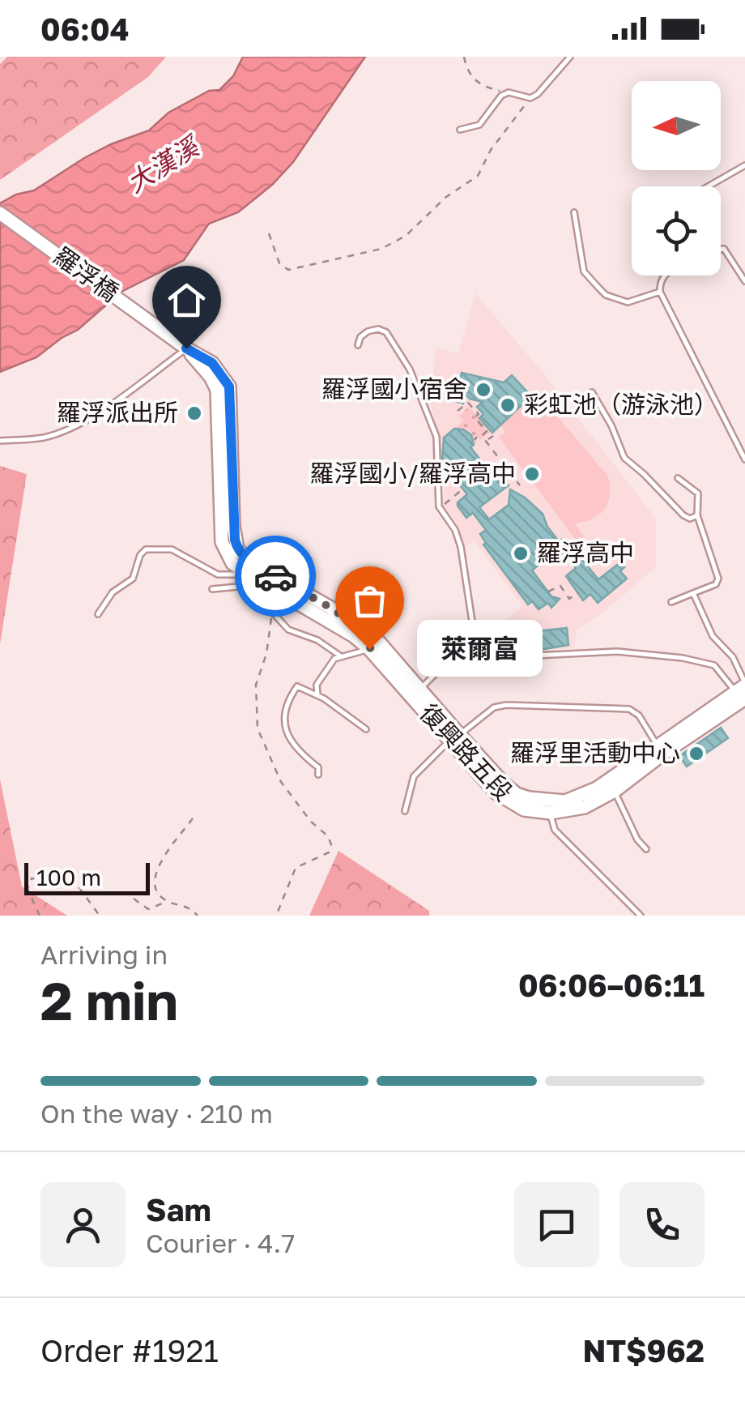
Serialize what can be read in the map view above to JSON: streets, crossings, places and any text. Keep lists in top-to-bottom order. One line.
{"streets":{"main road":["羅浮橋","復興路五段"]},"water":["大漢溪"],"places":["羅浮國小宿舍","彩虹池（游泳池）","羅浮派出所","羅浮國小/羅浮高中","羅浮高中","萊爾富","羅浮里活動中心"],"scale_bar":"100 m","north":"left","page":{"status":"06:04","bubble":"萊爾富","scale":"100 m","heading":["2 min","Arriving in","06:06–06:11"],"panel":["Sam","Courier · 4.7","Order #1921","NT$962"],"bar":"On the way · 210 m"}}
